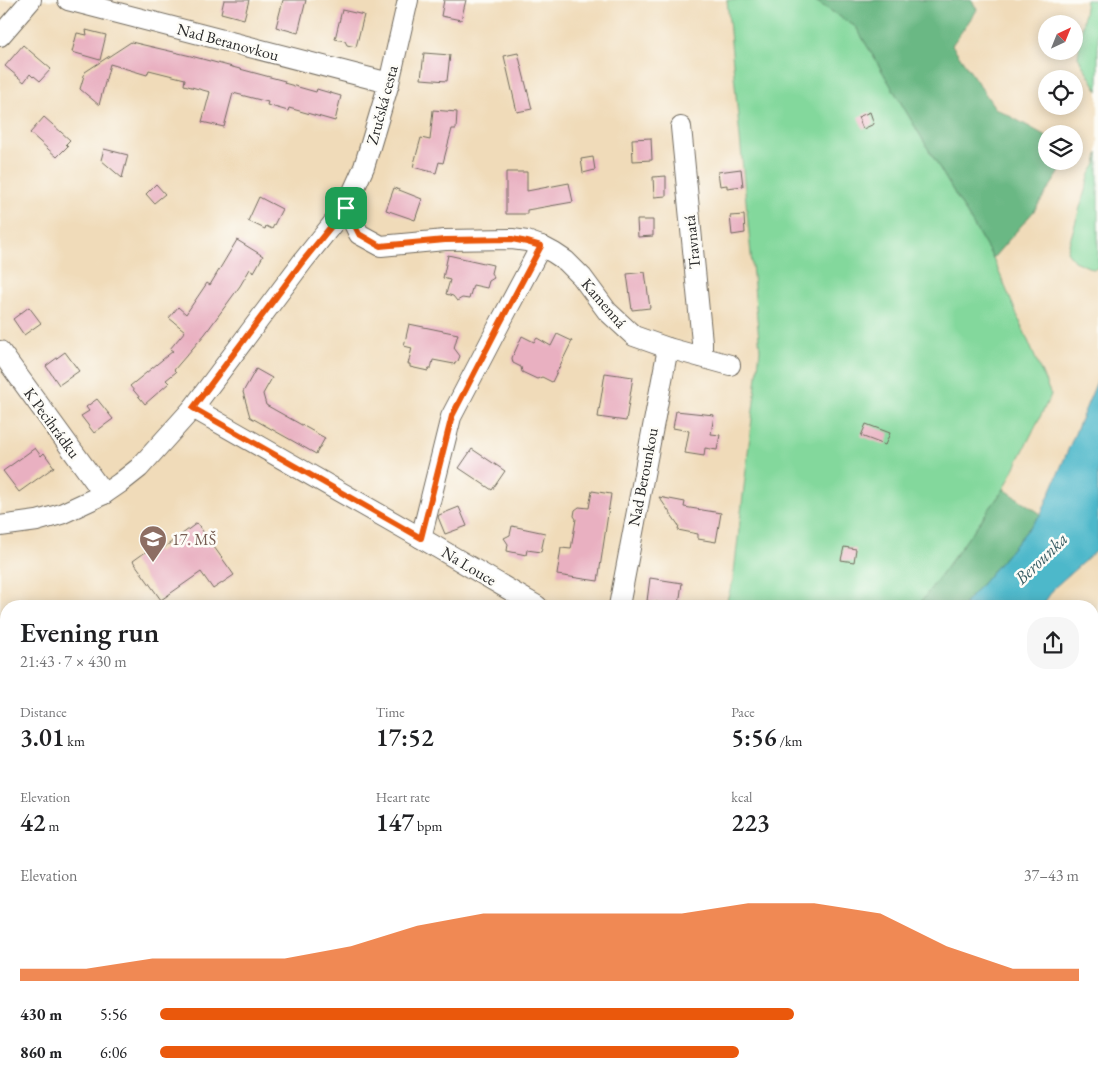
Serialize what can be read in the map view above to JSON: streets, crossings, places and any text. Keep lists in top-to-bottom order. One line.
{"streets":{"street":["Nad Beranovkou","Zručská cesta","Travnatá","Kamenná","K Pecihrádku","Nad Berounkou","Na Louce"]},"crossings":[["Nad Beranovkou","Zručská cesta"],["Zručská cesta","K Pecihrádku"],["Zručská cesta","Na Louce"],["Travnatá","Kamenná"],["Kamenná","Nad Berounkou"]],"water":["Berounka"],"places":{"school or university":["17. MŠ"]},"north":"top right","page":{"heading":["Evening run","21:43 · 7 × 430 m"],"stats":[["Distance","3.01 km"],["Time","17:52"],["Pace","5:56 /km"],["Elevation","42 m"],["Heart rate","147 bpm"],["kcal","223"]],"chart":["Elevation","37–43 m"],"list":[{"name":"430 m","note":"5:56"},{"name":"860 m","note":"6:06"}]}}
